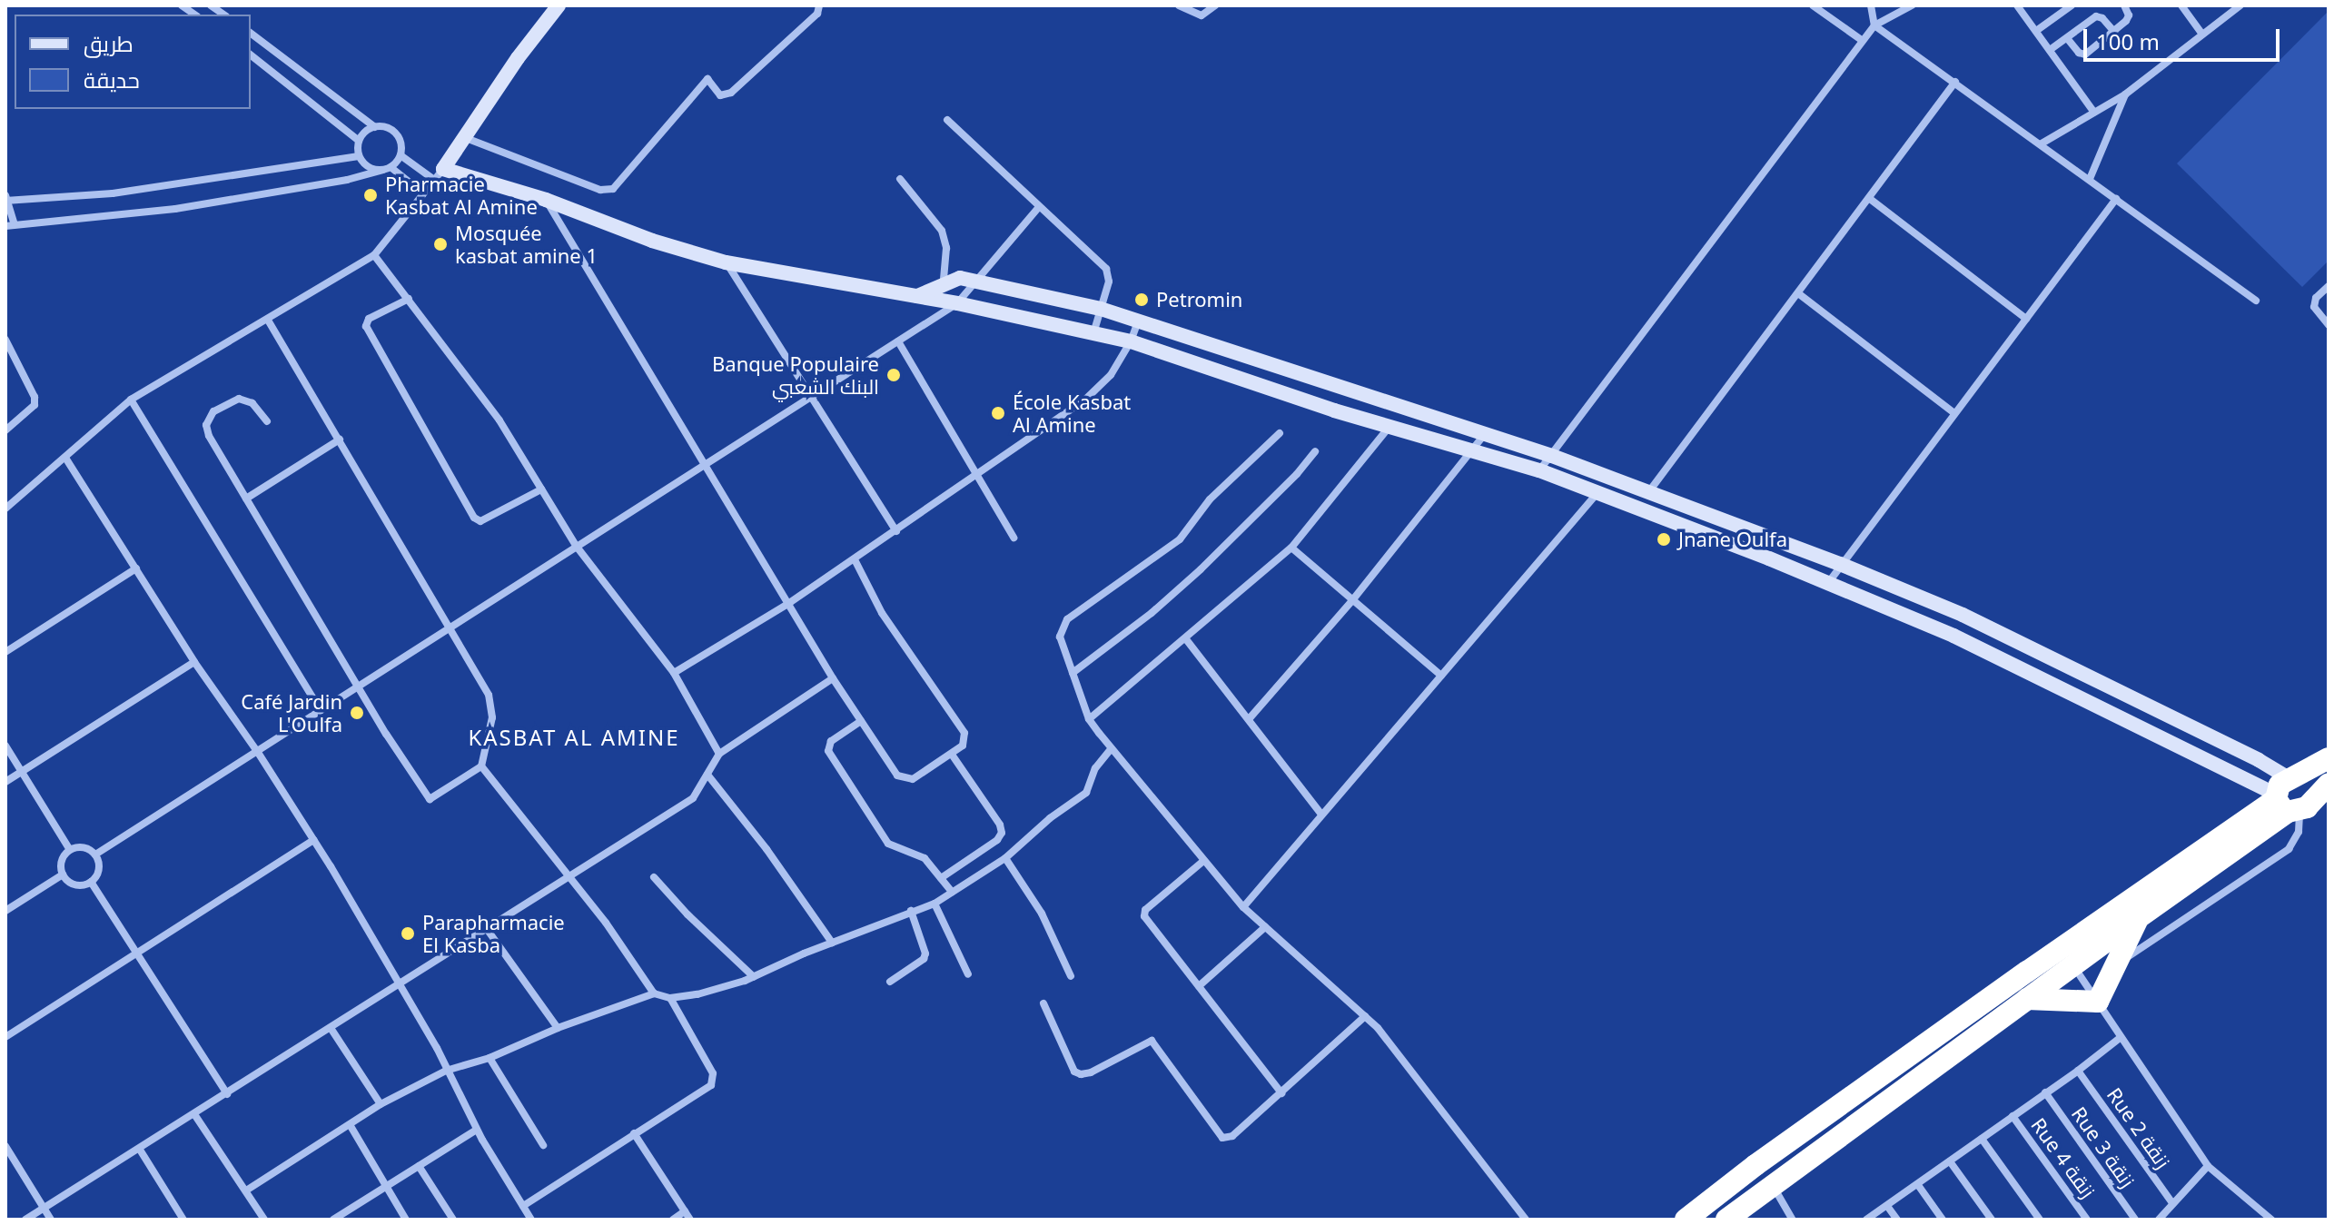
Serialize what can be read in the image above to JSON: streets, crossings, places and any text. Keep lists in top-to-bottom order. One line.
{"streets":{"street":["Rue 2 زنقة","Rue 3 زنقة","Rue 4 زنقة"]},"districts":["KASBAT AL AMINE"],"places":["Pharmacie Kasbat Al Amine","Mosquée kasbat amine 1","Petromin","Banque Populaire البنك الشعبي","École Kasbat Al Amine","Jnane Oulfa","Café Jardin L'Oulfa","Parapharmacie El Kasba"],"legend":["طريق","حديقة"],"scale_bar":"100 m"}
